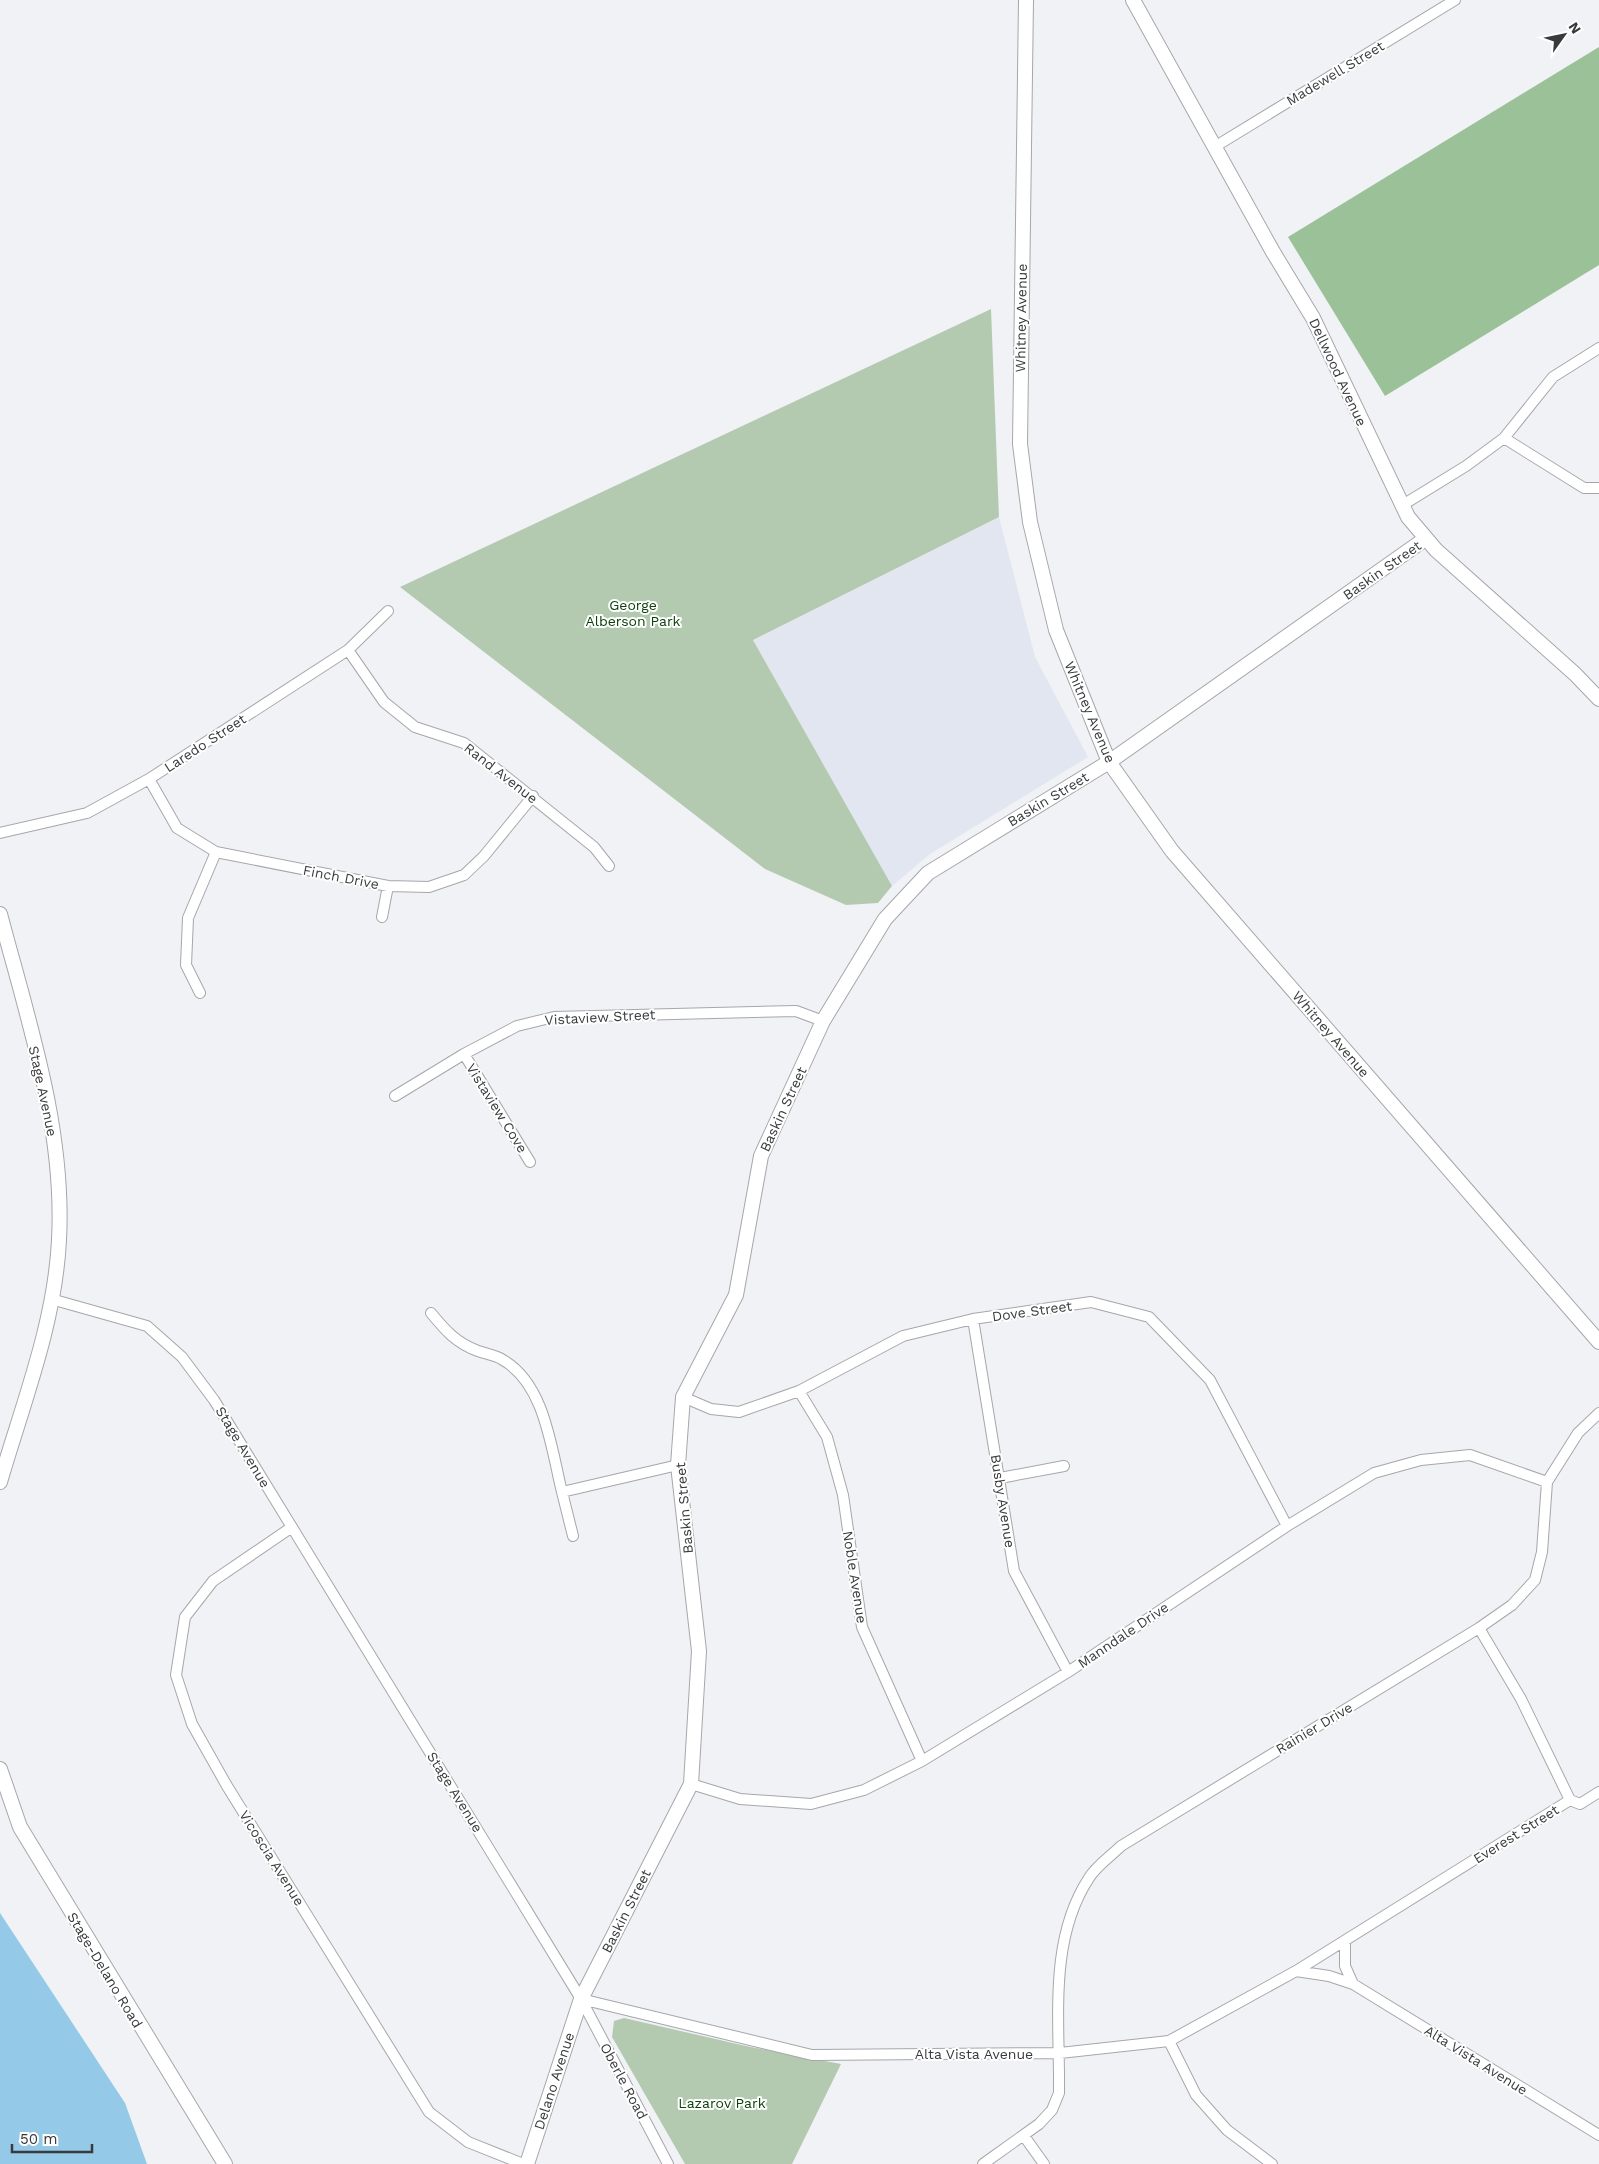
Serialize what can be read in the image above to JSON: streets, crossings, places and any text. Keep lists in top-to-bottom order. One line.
{"streets":{"street":["Madewell Street","Whitney Avenue","Dellwood Avenue","Baskin Street","Laredo Street","Rand Avenue","Finch Drive","Vistaview Street","Stage Avenue","Vistaview Cove","Dove Street","Busby Avenue","Noble Avenue","Manndale Drive","Rainier Drive","Everest Street","Vicoscia Avenue","Stage-Delano Road","Alta Vista Avenue","Delano Avenue","Oberle Road"]},"crossings":[["Madewell Street","Dellwood Avenue"],["Whitney Avenue","Baskin Street"],["Dellwood Avenue","Baskin Street"],["Baskin Street","Vistaview Street"],["Baskin Street","Stage Avenue"],["Baskin Street","Dove Street"],["Baskin Street","Manndale Drive"],["Baskin Street","Alta Vista Avenue"],["Baskin Street","Delano Avenue"],["Baskin Street","Oberle Road"],["Laredo Street","Rand Avenue"],["Laredo Street","Finch Drive"],["Rand Avenue","Finch Drive"],["Vistaview Street","Vistaview Cove"],["Stage Avenue","Vicoscia Avenue"],["Stage Avenue","Alta Vista Avenue"],["Stage Avenue","Delano Avenue"],["Stage Avenue","Oberle Road"],["Dove Street","Busby Avenue"],["Dove Street","Noble Avenue"],["Dove Street","Manndale Drive"],["Busby Avenue","Manndale Drive"],["Noble Avenue","Manndale Drive"],["Manndale Drive","Rainier Drive"],["Rainier Drive","Everest Street"],["Rainier Drive","Alta Vista Avenue"],["Everest Street","Alta Vista Avenue"],["Alta Vista Avenue","Delano Avenue"],["Alta Vista Avenue","Oberle Road"],["Delano Avenue","Oberle Road"]],"parks":["George Alberson Park","Lazarov Park"],"scale_bar":"50 m","north":"top right"}
